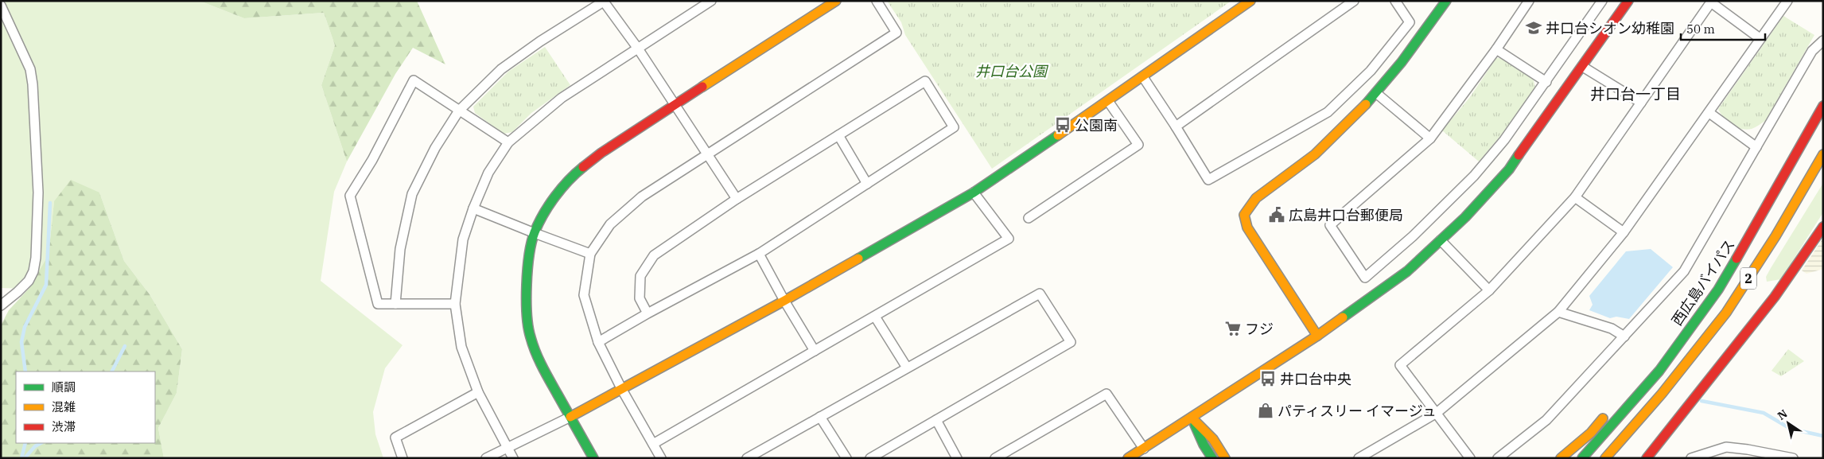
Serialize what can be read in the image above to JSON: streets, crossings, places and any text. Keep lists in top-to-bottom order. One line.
{"streets":{"main road":["2","西広島バイパス"]},"districts":["井口台一丁目"],"parks":["井口台公園"],"places":{"school or university":["井口台シオン幼稚園"],"bus stop":["公園南","井口台中央"],"public building":["広島井口台郵便局"],"supermarket":["フジ"],"shop":["パティスリー イマージュ"]},"legend":["順調","混雑","渋滞"],"scale_bar":"50 m","north":"top left"}
